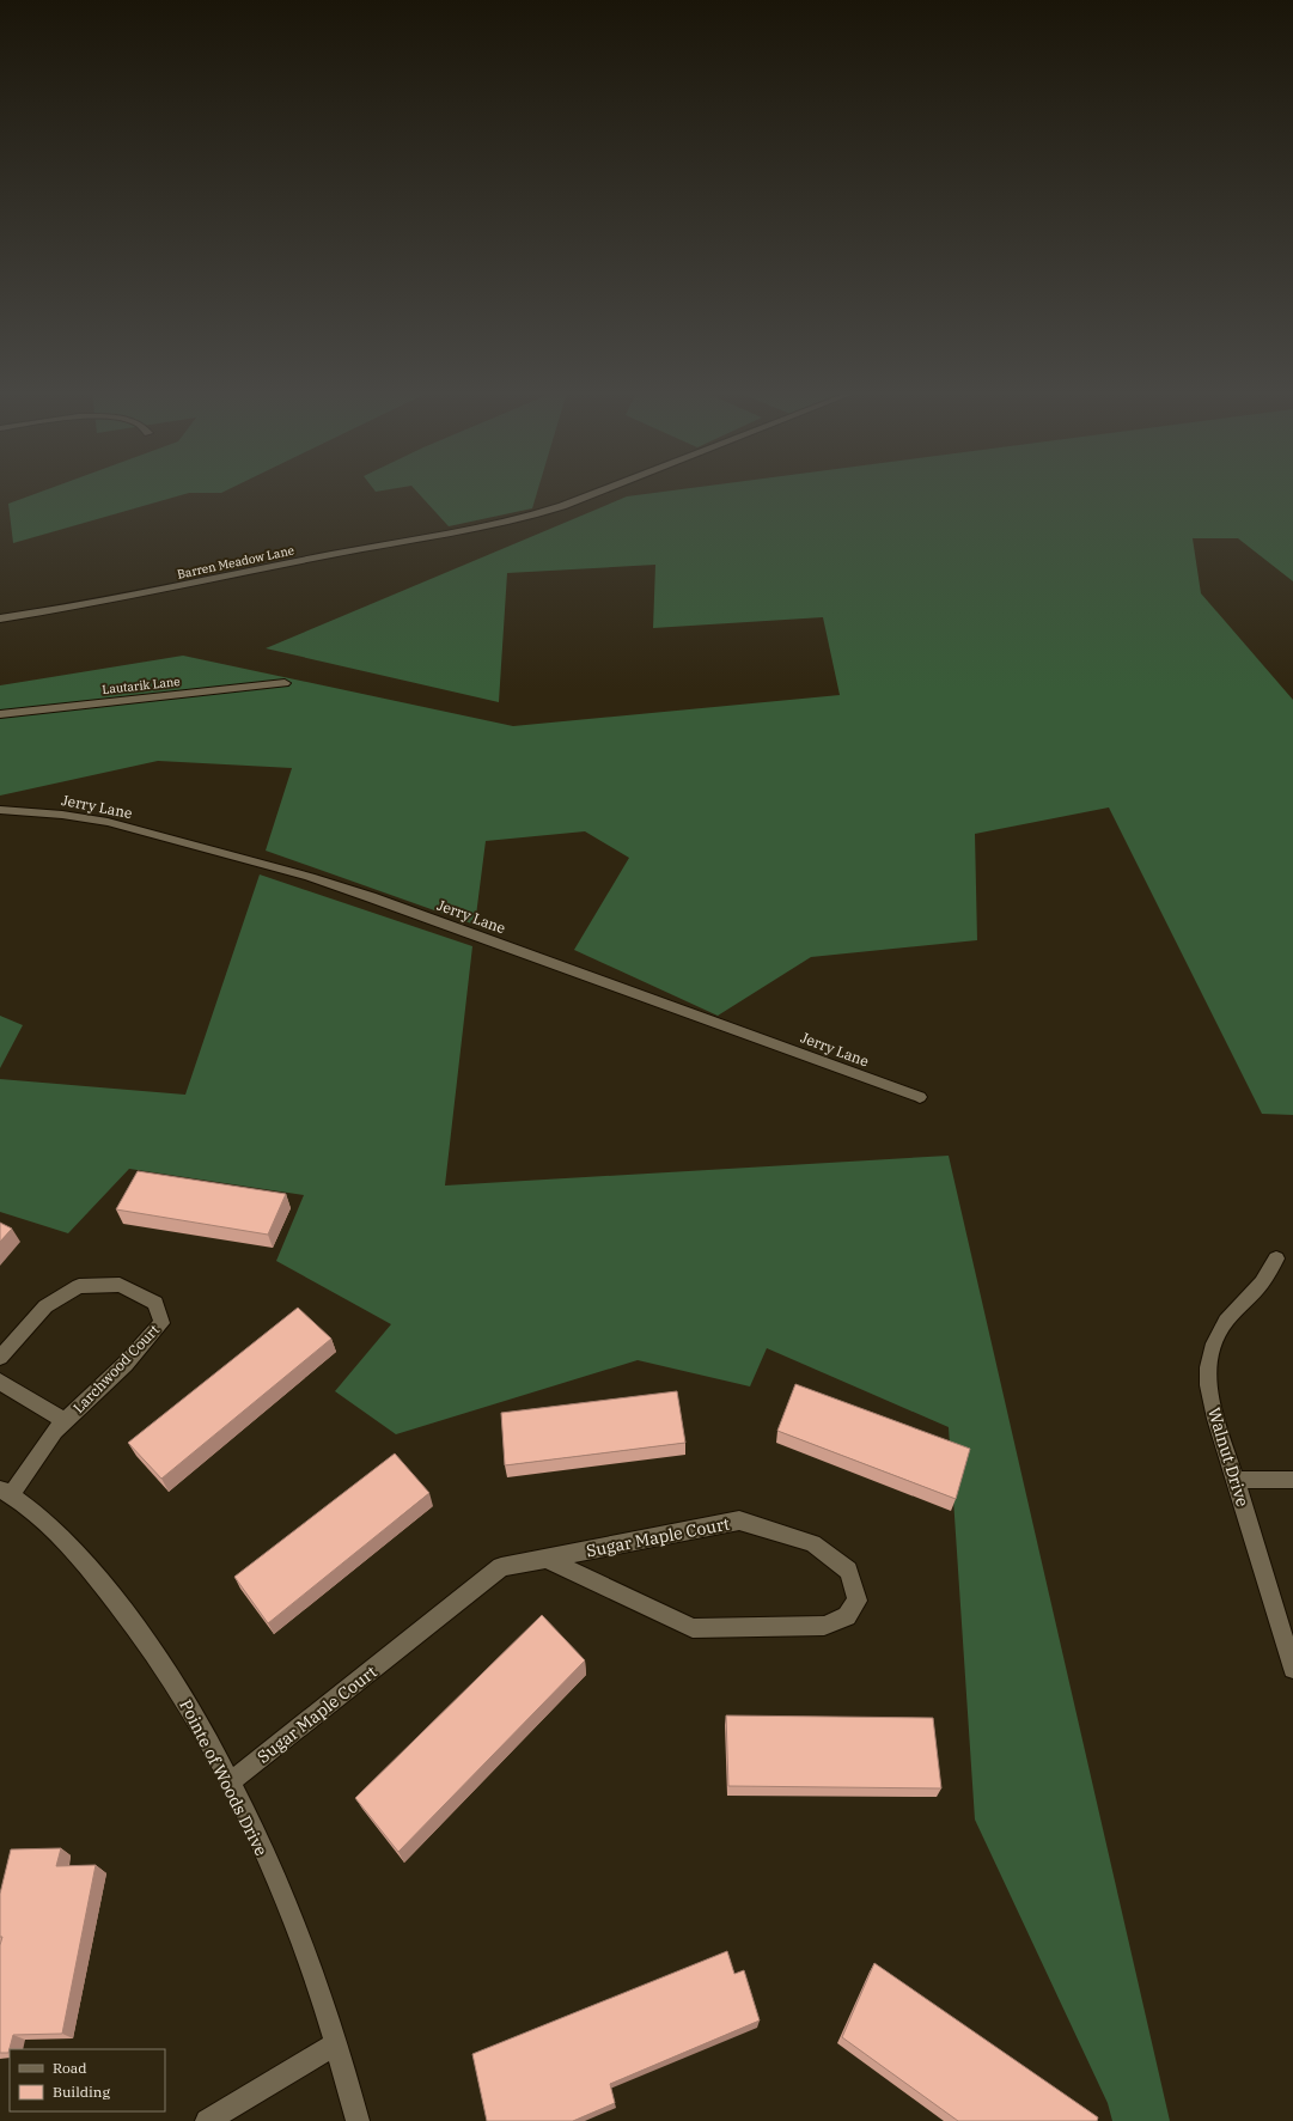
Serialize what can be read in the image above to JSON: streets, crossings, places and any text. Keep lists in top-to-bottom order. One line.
{"streets":{"street":["Barren Meadow Lane","Lautarik Lane","Jerry Lane","Larchwood Court","Walnut Drive","Sugar Maple Court","Pointe of Woods Drive"]},"crossings":[["Larchwood Court","Pointe of Woods Drive"],["Sugar Maple Court","Pointe of Woods Drive"]],"legend":["Road","Building"]}
